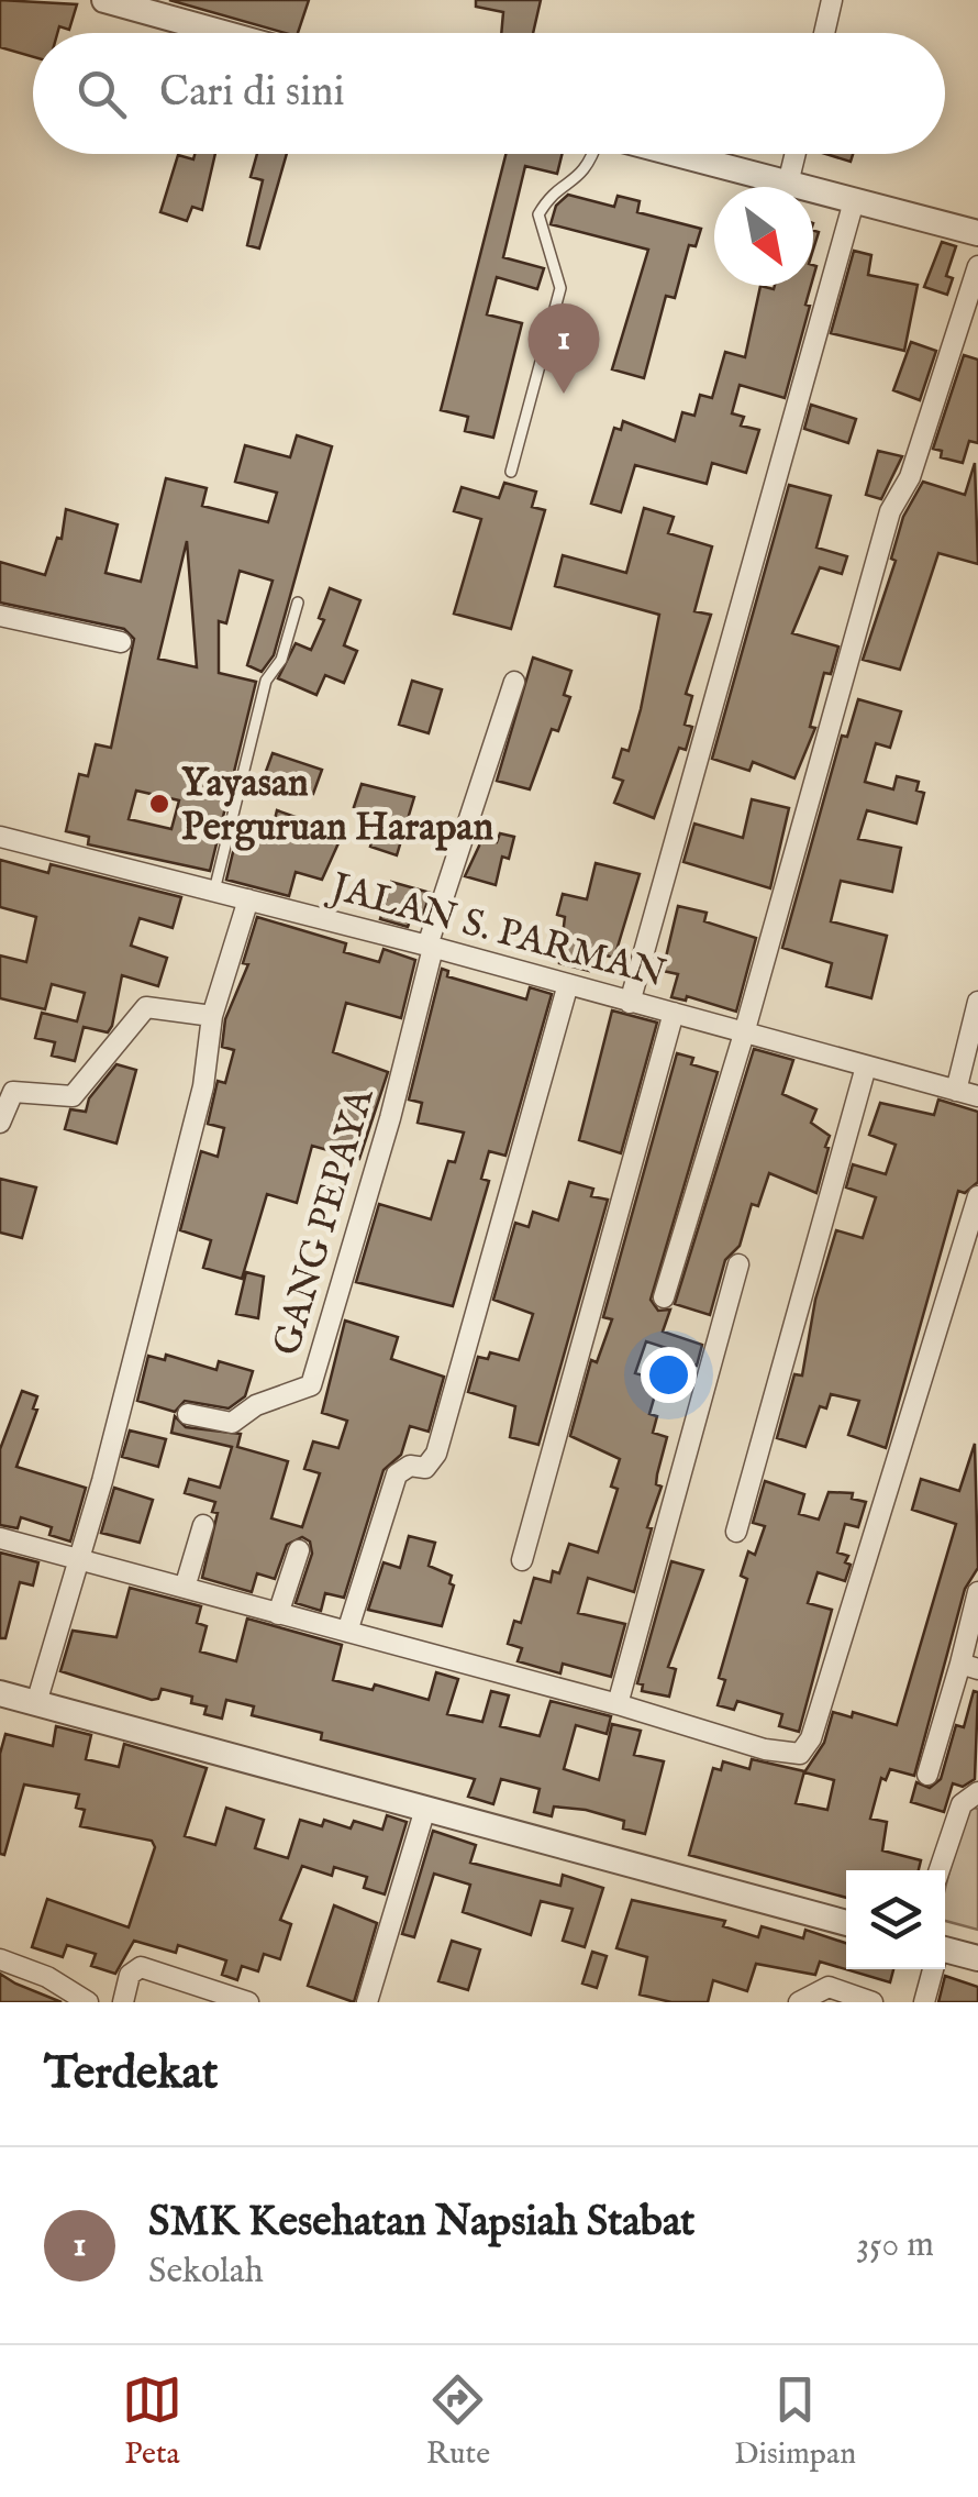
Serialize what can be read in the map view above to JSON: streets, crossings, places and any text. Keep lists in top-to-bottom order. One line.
{"streets":{"street":["JALAN S. PARMAN","GANG PEPAYA"]},"crossings":[["JALAN S. PARMAN","GANG PEPAYA"]],"places":["Yayasan Perguruan Harapan"],"north":"bottom right","page":{"search":"Cari di sini","pins":"1","heading":"Terdekat","list":[{"mark":"1","name":"SMK Kesehatan Napsiah Stabat","note":"Sekolah","value":"350 m"}],"nav":["Peta","Rute","Disimpan"]}}
